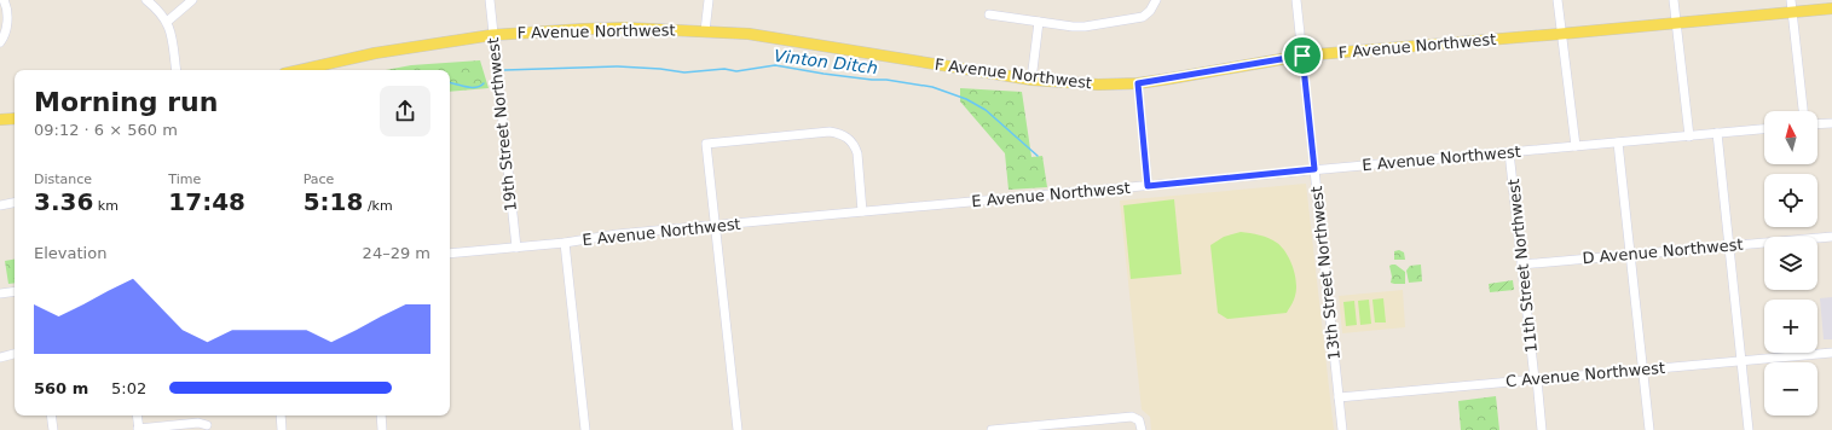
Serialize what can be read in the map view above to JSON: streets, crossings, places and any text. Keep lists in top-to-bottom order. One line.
{"streets":{"main road":["F Avenue Northwest"],"street":["19th Street Northwest","E Avenue Northwest","D Avenue Northwest","11th Street Northwest","13th Street Northwest","C Avenue Northwest"]},"crossings":[["F Avenue Northwest","19th Street Northwest"],["F Avenue Northwest","13th Street Northwest"],["19th Street Northwest","E Avenue Northwest"],["E Avenue Northwest","11th Street Northwest"],["E Avenue Northwest","13th Street Northwest"],["D Avenue Northwest","11th Street Northwest"],["11th Street Northwest","C Avenue Northwest"],["13th Street Northwest","C Avenue Northwest"]],"water":["Vinton Ditch"],"north":"top","page":{"heading":["Morning run","09:12 · 6 × 560 m"],"map_buttons":["+","−"],"stats":[["Distance","3.36 km"],["Time","17:48"],["Pace","5:18 /km"]],"chart":["Elevation","24–29 m"],"list":[{"name":"560 m","note":"5:02"}]}}
